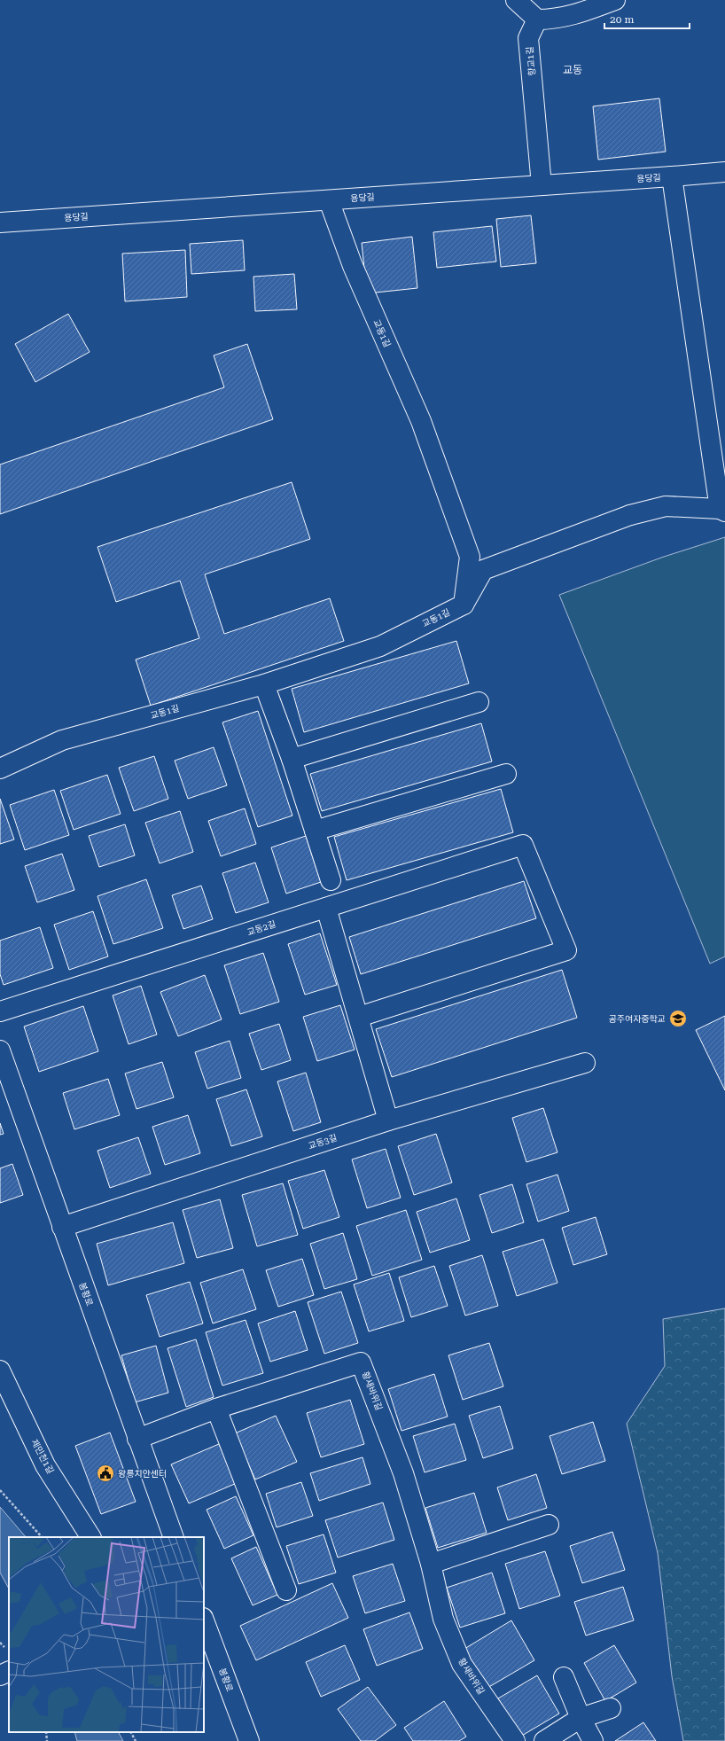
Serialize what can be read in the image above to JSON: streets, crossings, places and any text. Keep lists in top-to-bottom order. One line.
{"streets":{"street":["향교1길","용당길","교동1길","교동2길","교동3길","봉황로","황새바위길","제민천1길"]},"crossings":[["향교1길","용당길"],["용당길","교동1길"],["교동3길","봉황로"],["봉황로","황새바위길"]],"districts":["교동"],"places":{"school or university":["공주여자중학교"],"public building":["왕릉치안센터"]},"scale_bar":"20 m"}
